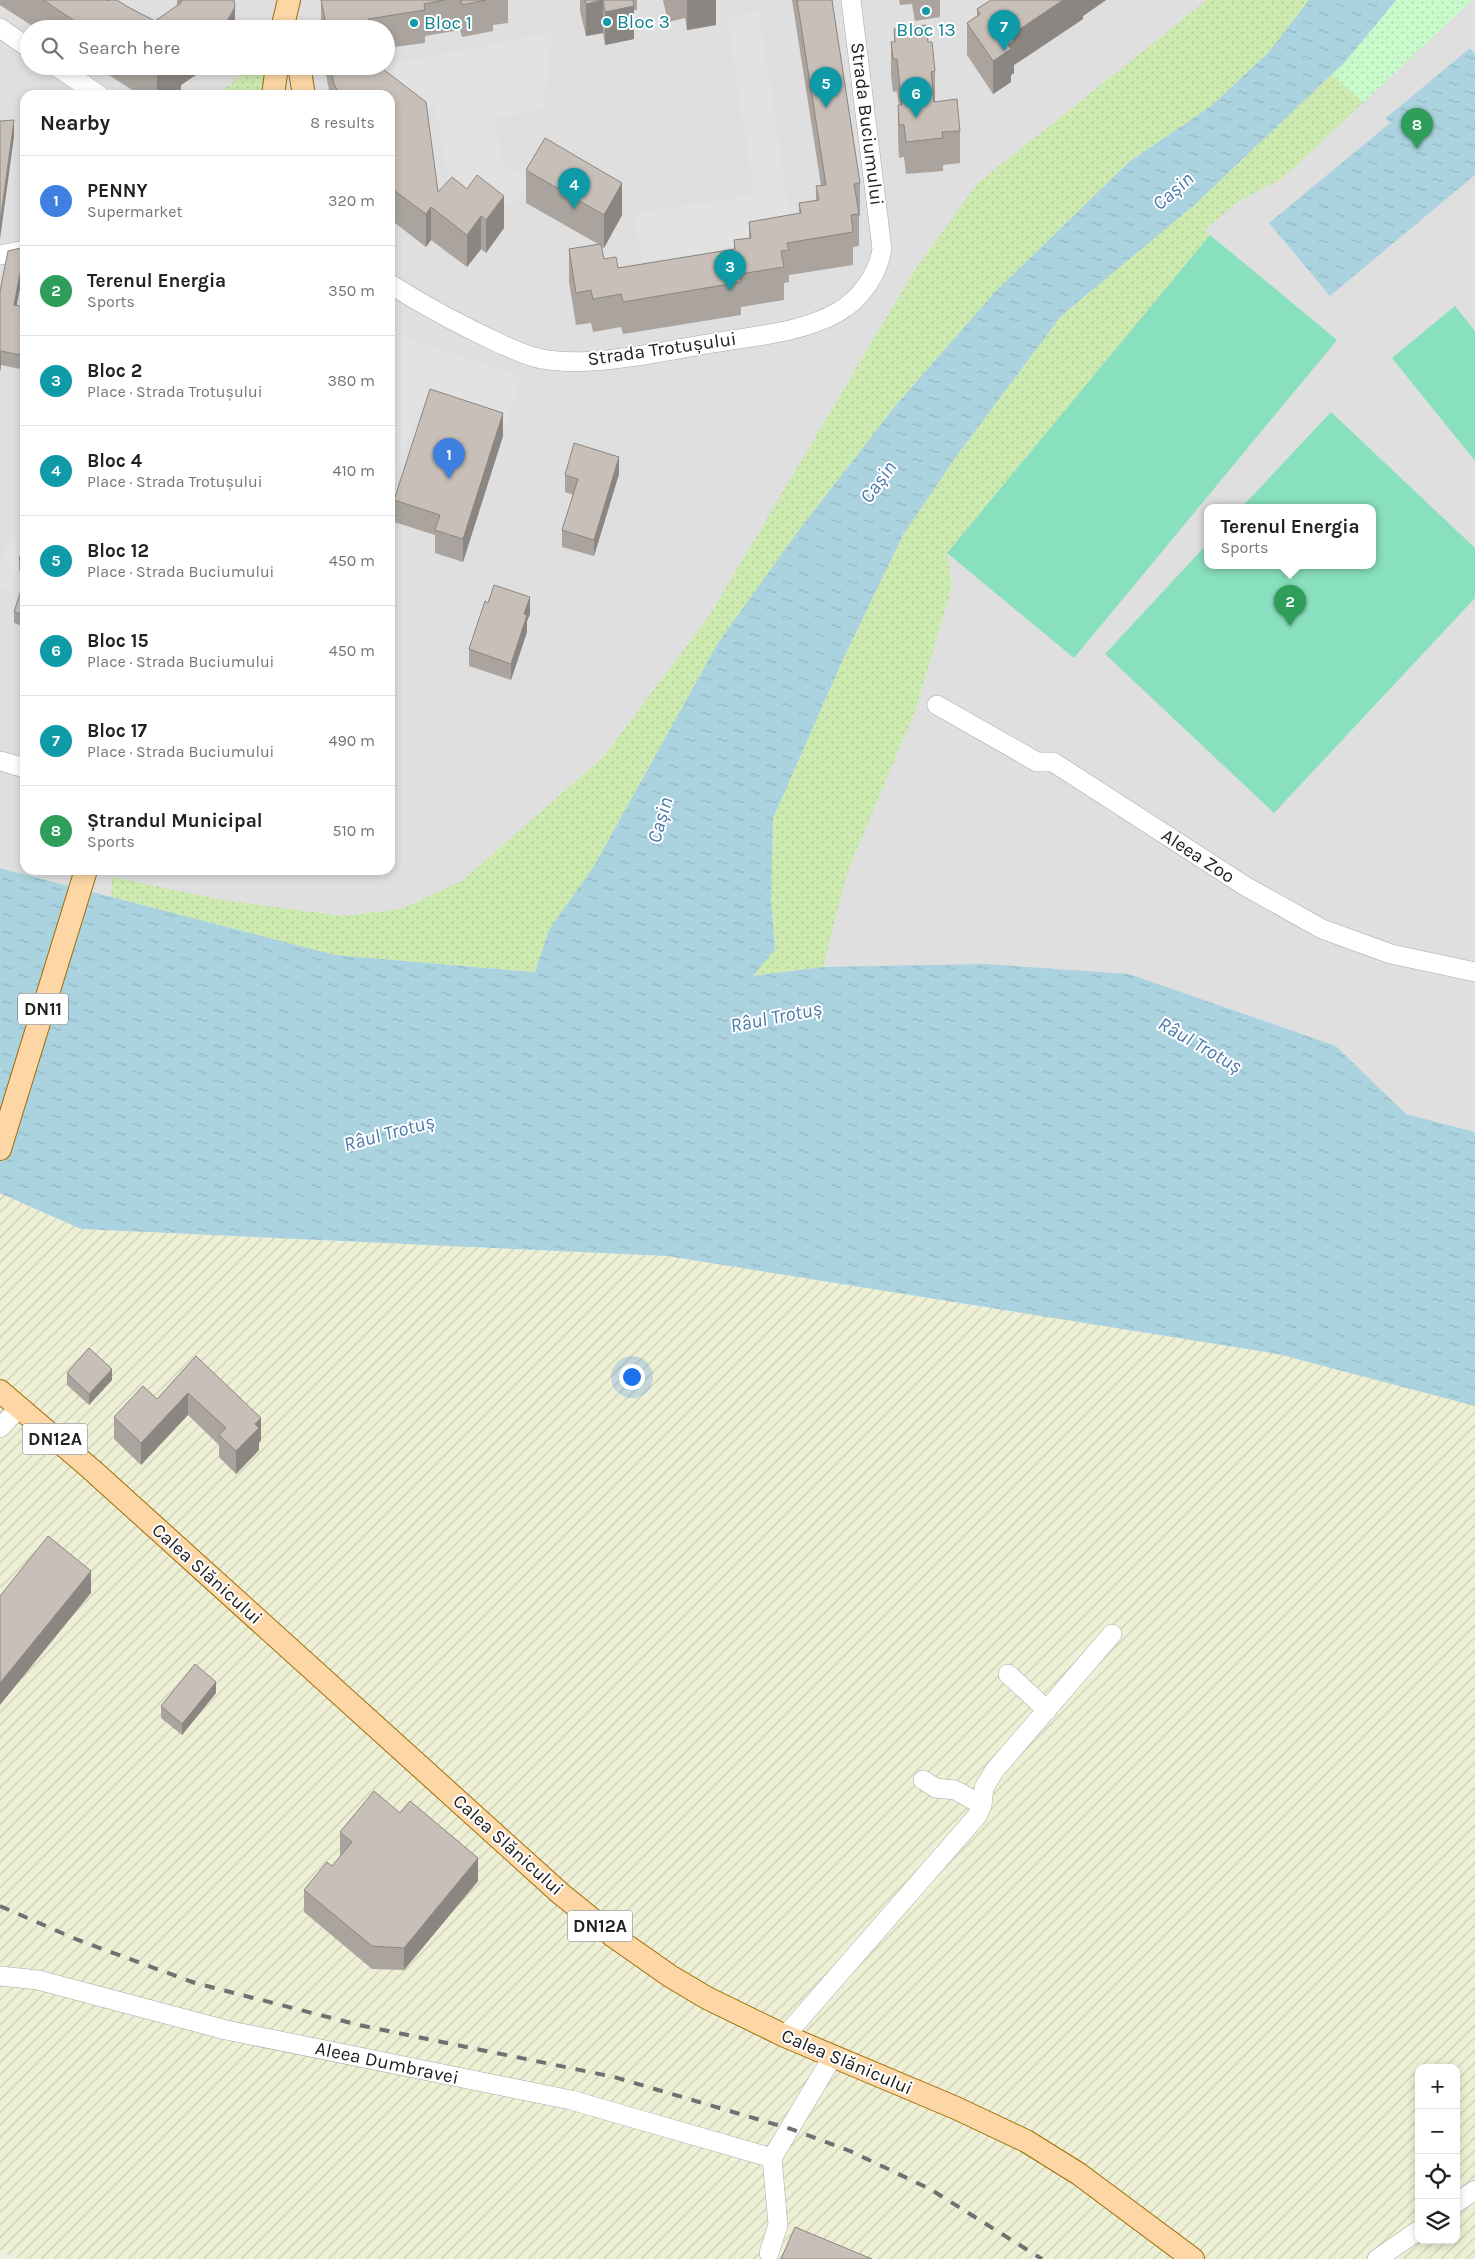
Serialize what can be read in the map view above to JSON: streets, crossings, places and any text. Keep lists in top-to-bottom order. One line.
{"streets":{"main road":["DN11","DN12A","Calea Slănicului"],"street":["Strada Buciumului","Strada Trotușului","Aleea Zoo","Aleea Dumbravei"]},"crossings":[["Strada Buciumului","Strada Trotușului"]],"water":["Cașin","Râul Trotuș"],"places":["Bloc 13","Bloc 3","Bloc 1"],"page":{"pins":["7","5","6","8","4","3","1","2"],"search":"Search here","heading":["Nearby","8 results"],"list":[{"mark":"1","name":"PENNY","note":"Supermarket","value":"320 m"},{"mark":"2","name":"Terenul Energia","note":"Sports","value":"350 m"},{"mark":"3","name":"Bloc 2","note":"Place · Strada Trotușului","value":"380 m"},{"mark":"4","name":"Bloc 4","note":"Place · Strada Trotușului","value":"410 m"},{"mark":"5","name":"Bloc 12","note":"Place · Strada Buciumului","value":"450 m"},{"mark":"6","name":"Bloc 15","note":"Place · Strada Buciumului","value":"450 m"},{"mark":"7","name":"Bloc 17","note":"Place · Strada Buciumului","value":"490 m"},{"mark":"8","name":"Ștrandul Municipal","note":"Sports","value":"510 m"}],"popup":["Terenul Energia","Sports"],"map_buttons":["+","−"]}}
